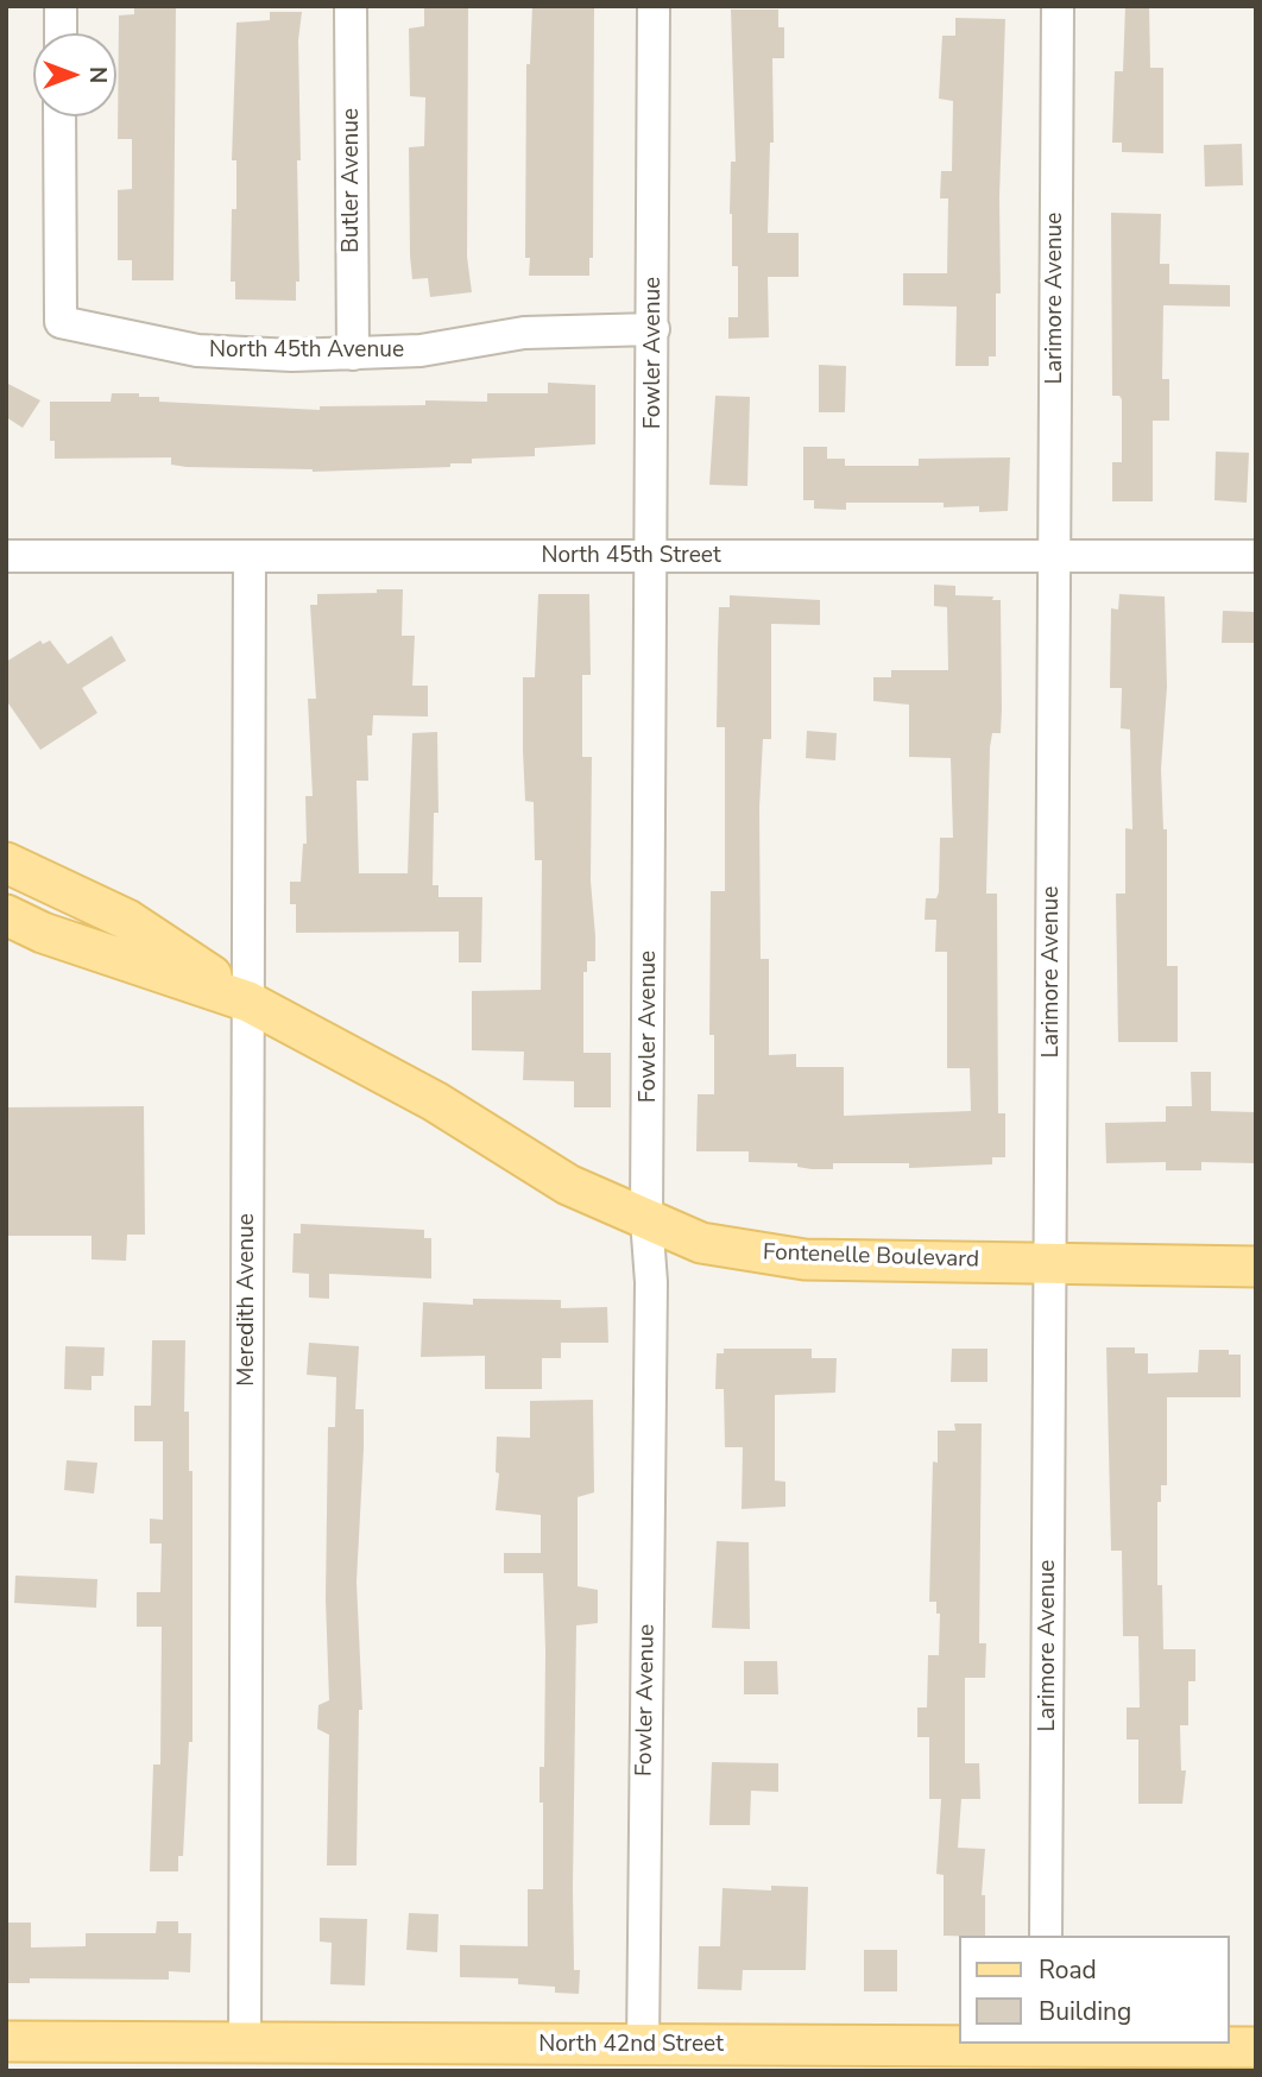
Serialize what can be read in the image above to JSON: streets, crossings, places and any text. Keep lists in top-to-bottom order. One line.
{"streets":{"main road":["Fontenelle Boulevard","North 42nd Street"],"street":["Butler Avenue","Larimore Avenue","North 45th Avenue","Fowler Avenue","North 45th Street","Meredith Avenue"]},"crossings":[["Butler Avenue","North 45th Avenue"],["Larimore Avenue","North 45th Street"],["Larimore Avenue","Fontenelle Boulevard"],["North 45th Avenue","Fowler Avenue"],["Fowler Avenue","North 45th Street"],["Fowler Avenue","Fontenelle Boulevard"],["Fowler Avenue","North 42nd Street"],["North 45th Street","Meredith Avenue"],["Fontenelle Boulevard","Meredith Avenue"],["Meredith Avenue","North 42nd Street"]],"legend":["Road","Building"],"north":"right"}
